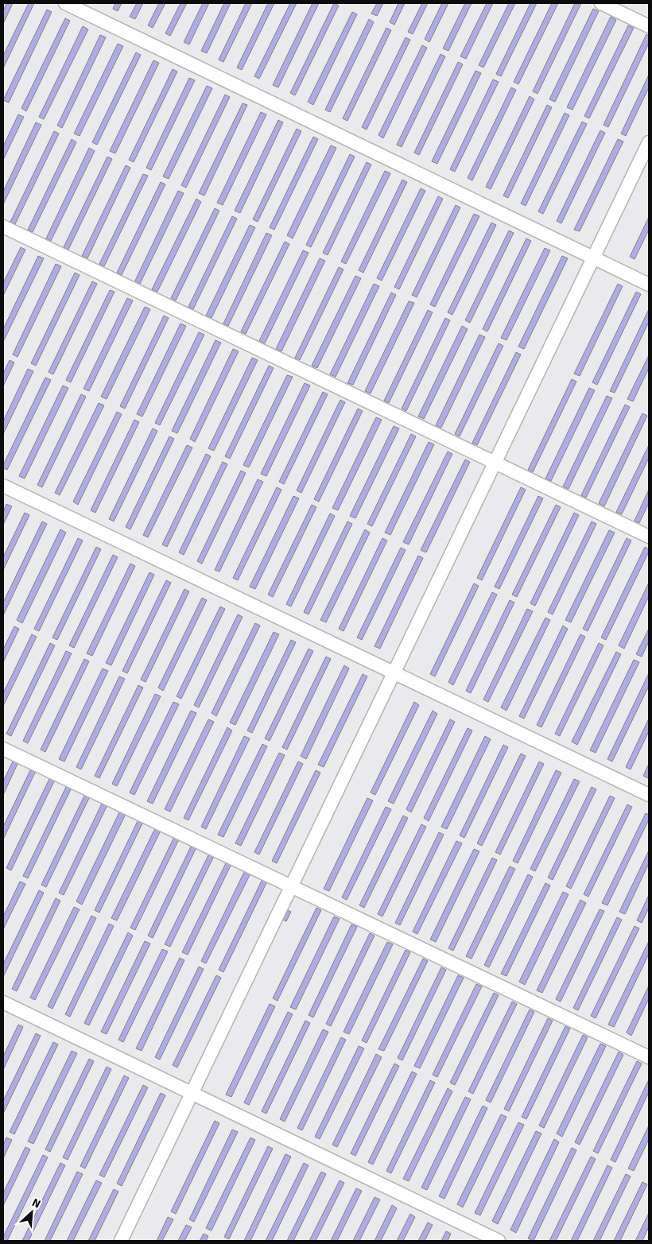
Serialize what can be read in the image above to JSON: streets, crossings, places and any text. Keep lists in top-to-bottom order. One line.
{"north":"top right"}
